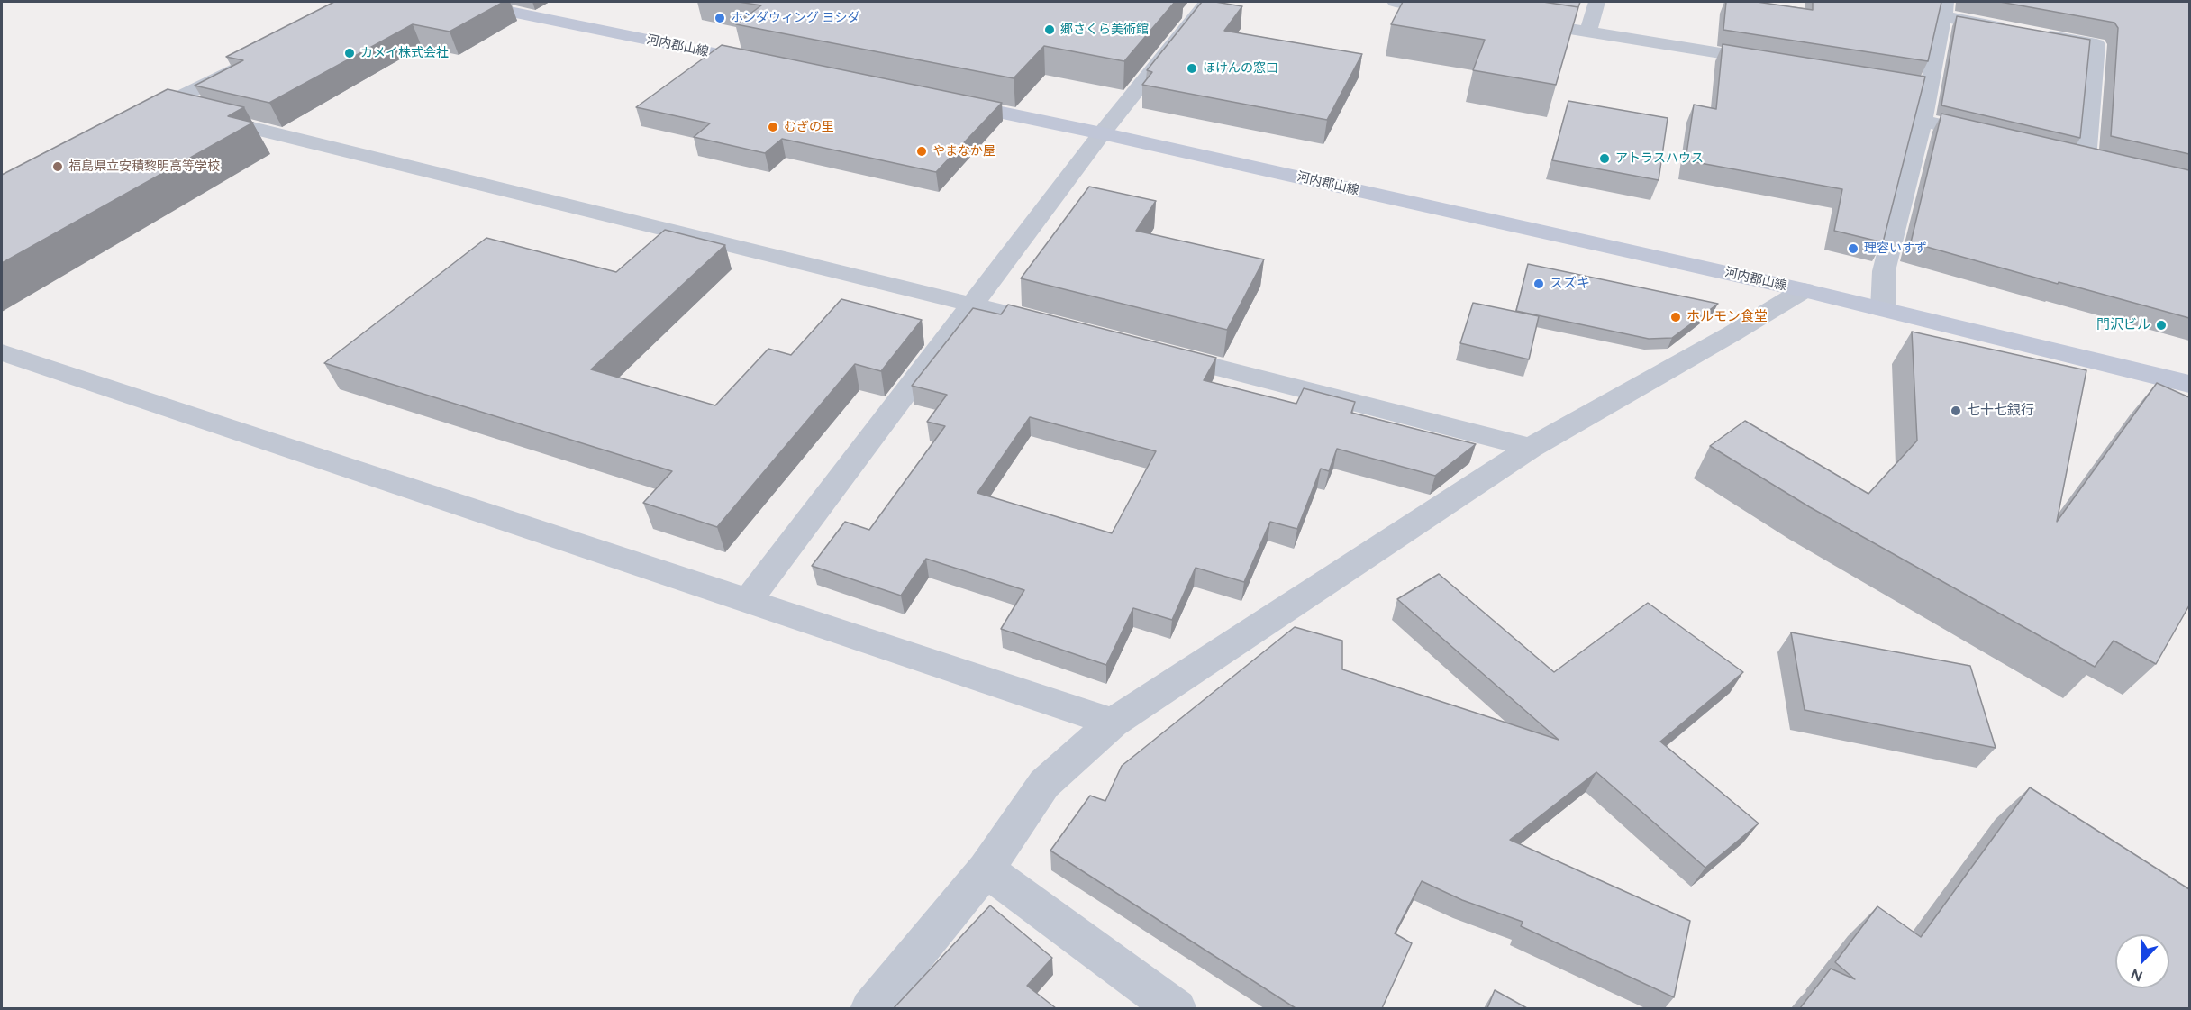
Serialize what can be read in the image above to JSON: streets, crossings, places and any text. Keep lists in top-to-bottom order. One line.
{"streets":{"main road":["河内郡山線"]},"places":["ホンダウィング ヨシダ","郷さくら美術館","カメイ株式会社","ほけんの窓口","むぎの里","やまなか屋","アトラスハウス","福島県立安積黎明高等学校","理容いすず","スズキ","ホルモン食堂","門沢ビル","七十七銀行"],"north":"bottom"}
